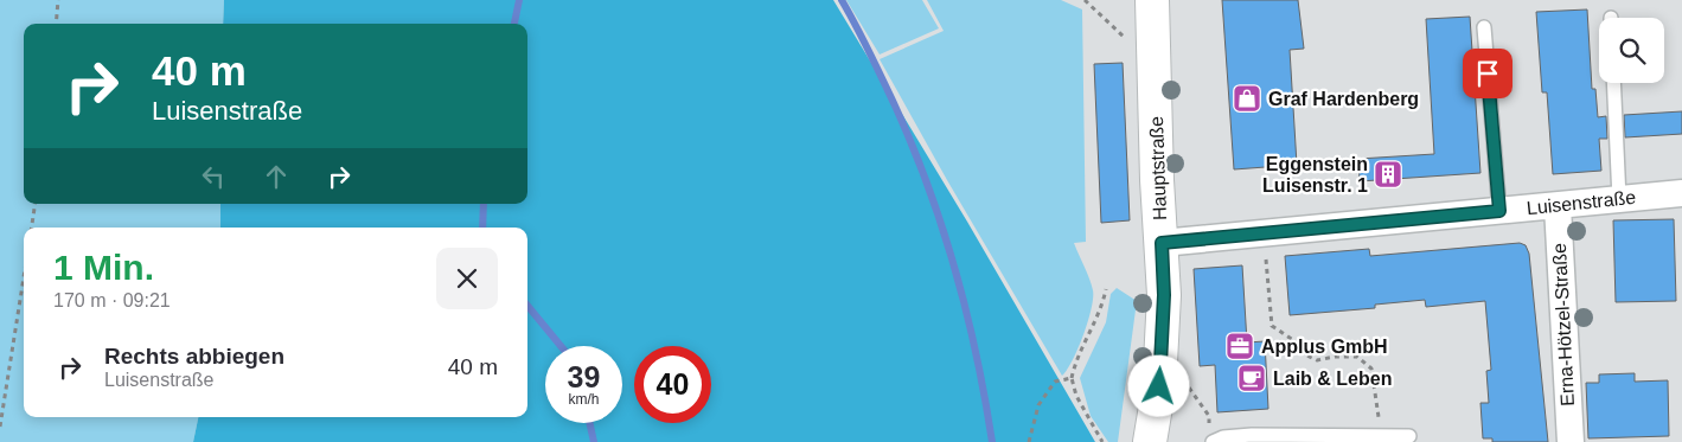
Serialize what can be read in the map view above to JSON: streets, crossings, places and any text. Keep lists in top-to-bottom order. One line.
{"streets":{"street":["Hauptstraße","Luisenstraße","Erna-Hötzel-Straße"]},"crossings":[["Hauptstraße","Luisenstraße"],["Luisenstraße","Erna-Hötzel-Straße"]],"places":{"shop":["Graf Hardenberg"],"building":["Eggenstein Luisenstr. 1"],"office":["Applus GmbH"],"cafe":["Laib & Leben"]},"page":{"turn":["40 m","Luisenstraße"],"heading":["1 Min.","170 m · 09:21"],"list":[{"name":"Rechts abbiegen","note":"Luisenstraße","value":"40 m"}],"speed":"39 km/h","limit":"40"}}
